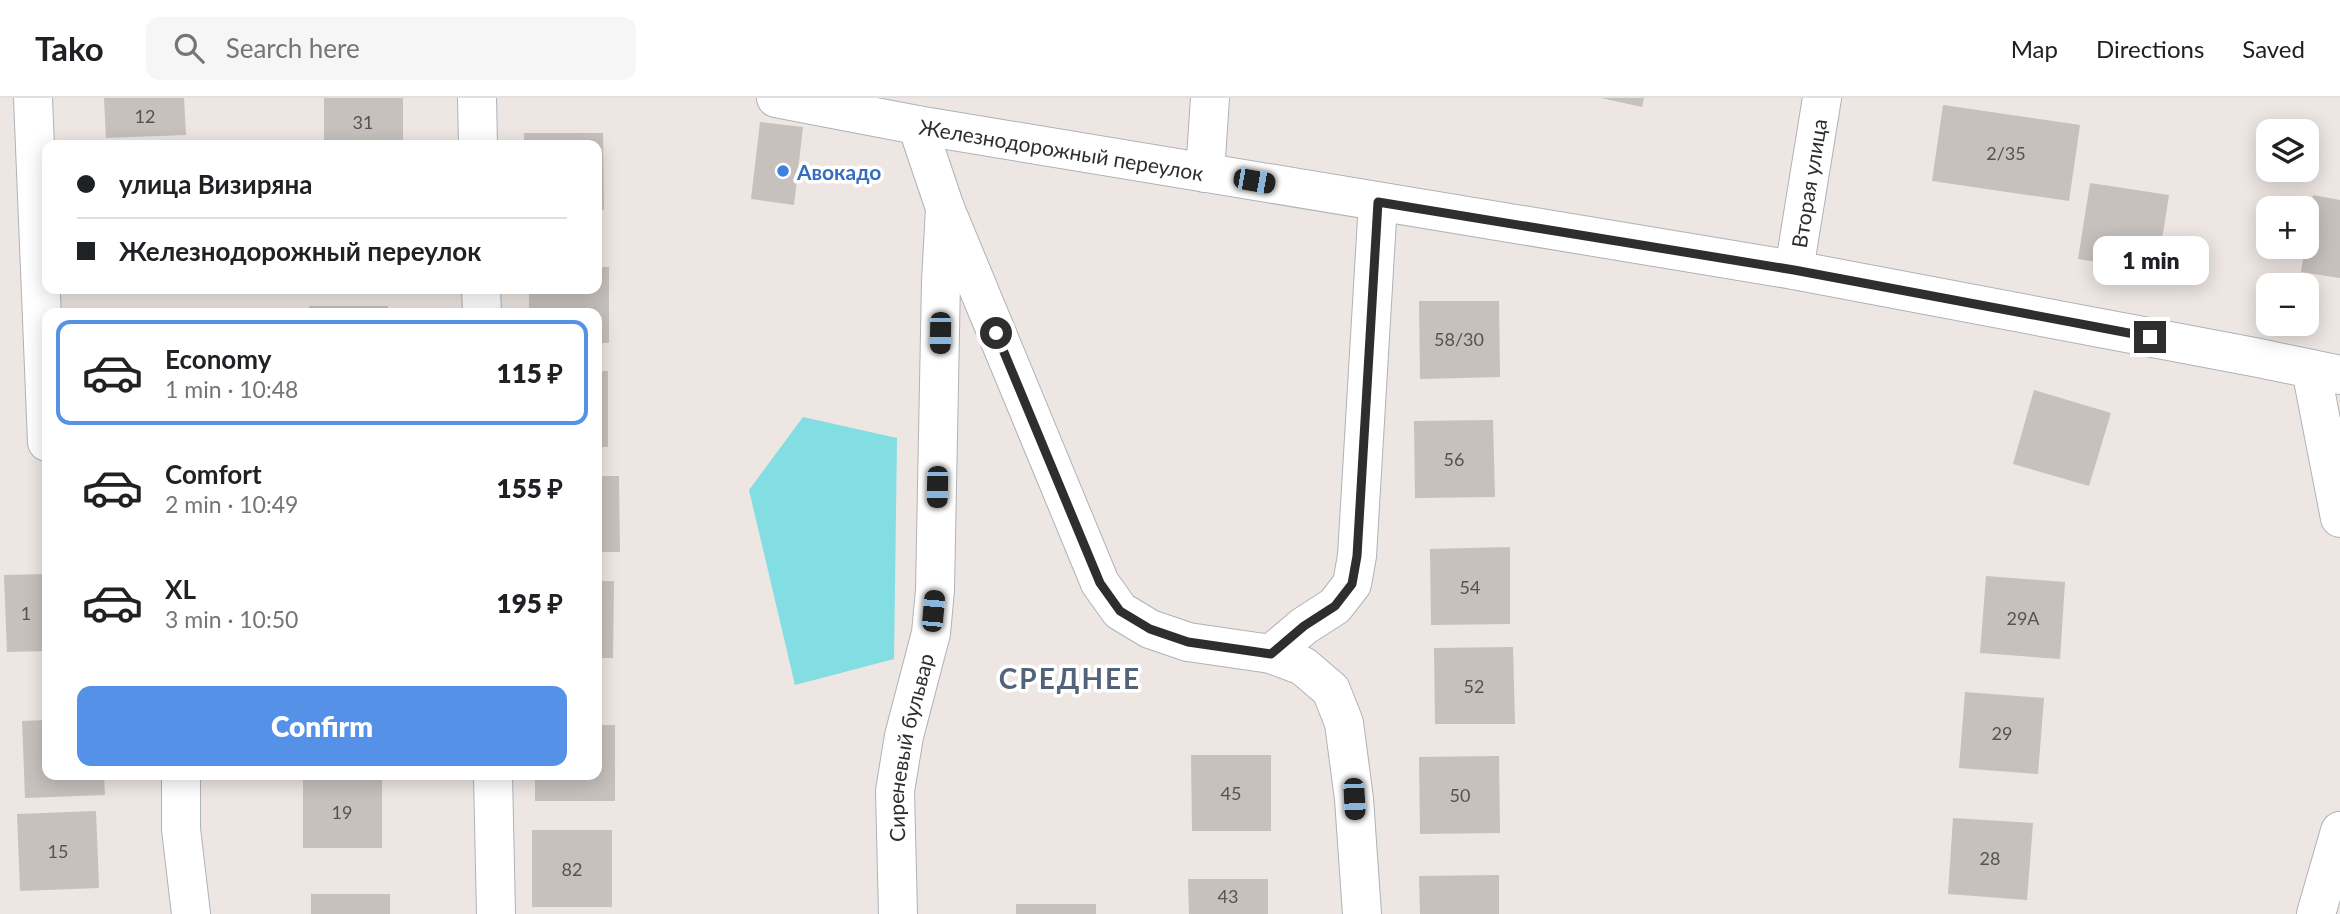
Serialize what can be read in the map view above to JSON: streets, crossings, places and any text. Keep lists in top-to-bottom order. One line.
{"streets":{"street":["Железнодорожный переулок","Вторая улица","Сиреневый бульвар"]},"crossings":[["Железнодорожный переулок","Вторая улица"],["Железнодорожный переулок","Сиреневый бульвар"]],"districts":["СРЕДНЕЕ"],"places":["Авокадо"],"house_numbers":["12","31","2/35","58/30","56","54","1","29А","52","29","45","50","19","15","28","82","43"],"page":{"header":"Tako","search":"Search here","nav":["Map","Directions","Saved"],"map_buttons":["+","−"],"banner":["улица Визиряна","Железнодорожный переулок"],"bubble":"1 min","list":[{"name":"Economy","note":"1 min · 10:48","value":"115 ₽"},{"name":"Comfort","note":"2 min · 10:49","value":"155 ₽"},{"name":"XL","note":"3 min · 10:50","value":"195 ₽"}],"buttons":"Confirm"}}
